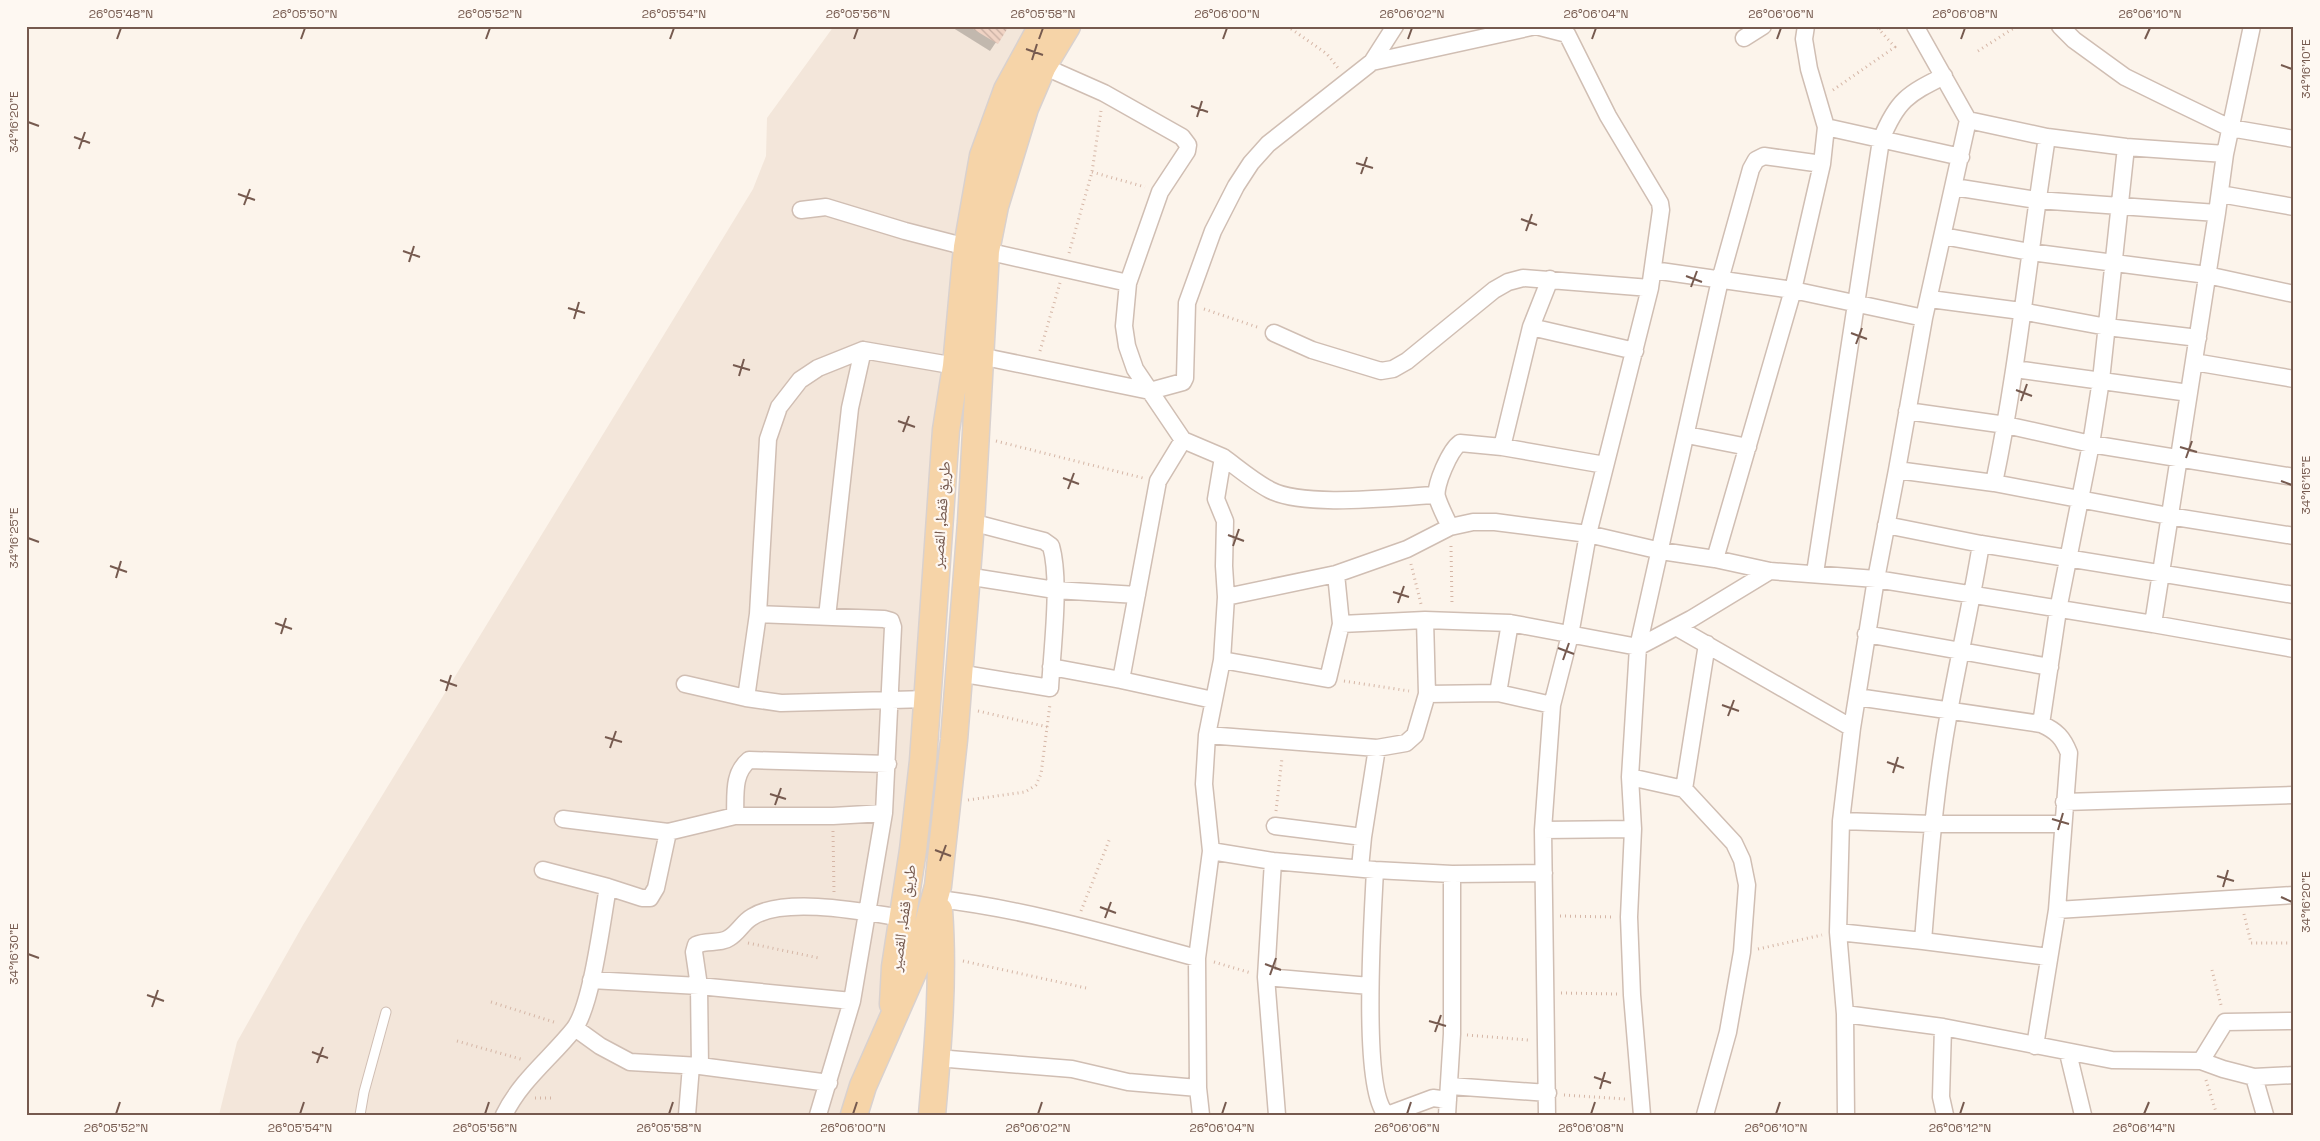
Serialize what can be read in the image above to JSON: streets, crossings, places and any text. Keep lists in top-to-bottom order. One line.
{"streets":{"main road":["طريق قفط, القصير"]},"coordinates":["26°05'48\"N","26°05'50\"N","26°05'52\"N","26°05'54\"N","26°05'56\"N","26°05'58\"N","26°06'00\"N","26°06'02\"N","26°06'04\"N","26°06'06\"N","26°06'08\"N","26°06'10\"N","34°16'10\"E","34°16'20\"E","34°16'15\"E","34°16'25\"E","34°16'30\"E","26°06'12\"N","26°06'14\"N"]}
